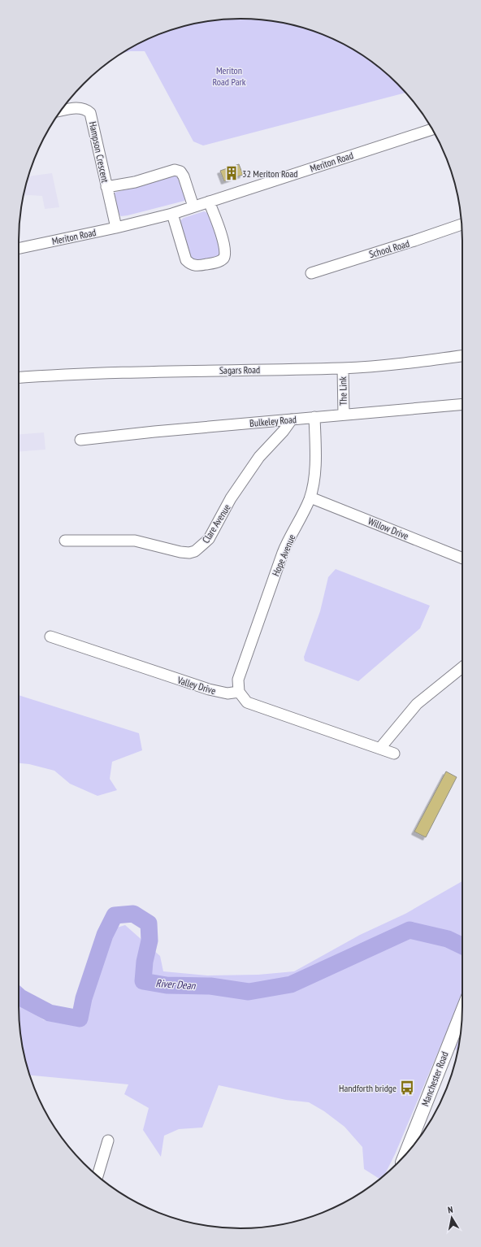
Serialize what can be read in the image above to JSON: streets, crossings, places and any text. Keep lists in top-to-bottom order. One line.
{"streets":{"street":["Hampson Crescent","Meriton Road","School Road","Sagars Road","The Link","Bulkeley Road","Clare Avenue","Willow Drive","Hope Avenue","Valley Drive","Manchester Road"]},"crossings":[["Hampson Crescent","Meriton Road"],["Sagars Road","The Link"],["The Link","Bulkeley Road"],["Bulkeley Road","Clare Avenue"],["Bulkeley Road","Hope Avenue"],["Willow Drive","Hope Avenue"],["Hope Avenue","Valley Drive"]],"water":["River Dean"],"parks":["Meriton Road Park"],"places":{"building":["32 Meriton Road"],"bus stop":["Handforth bridge"]},"north":"top"}
